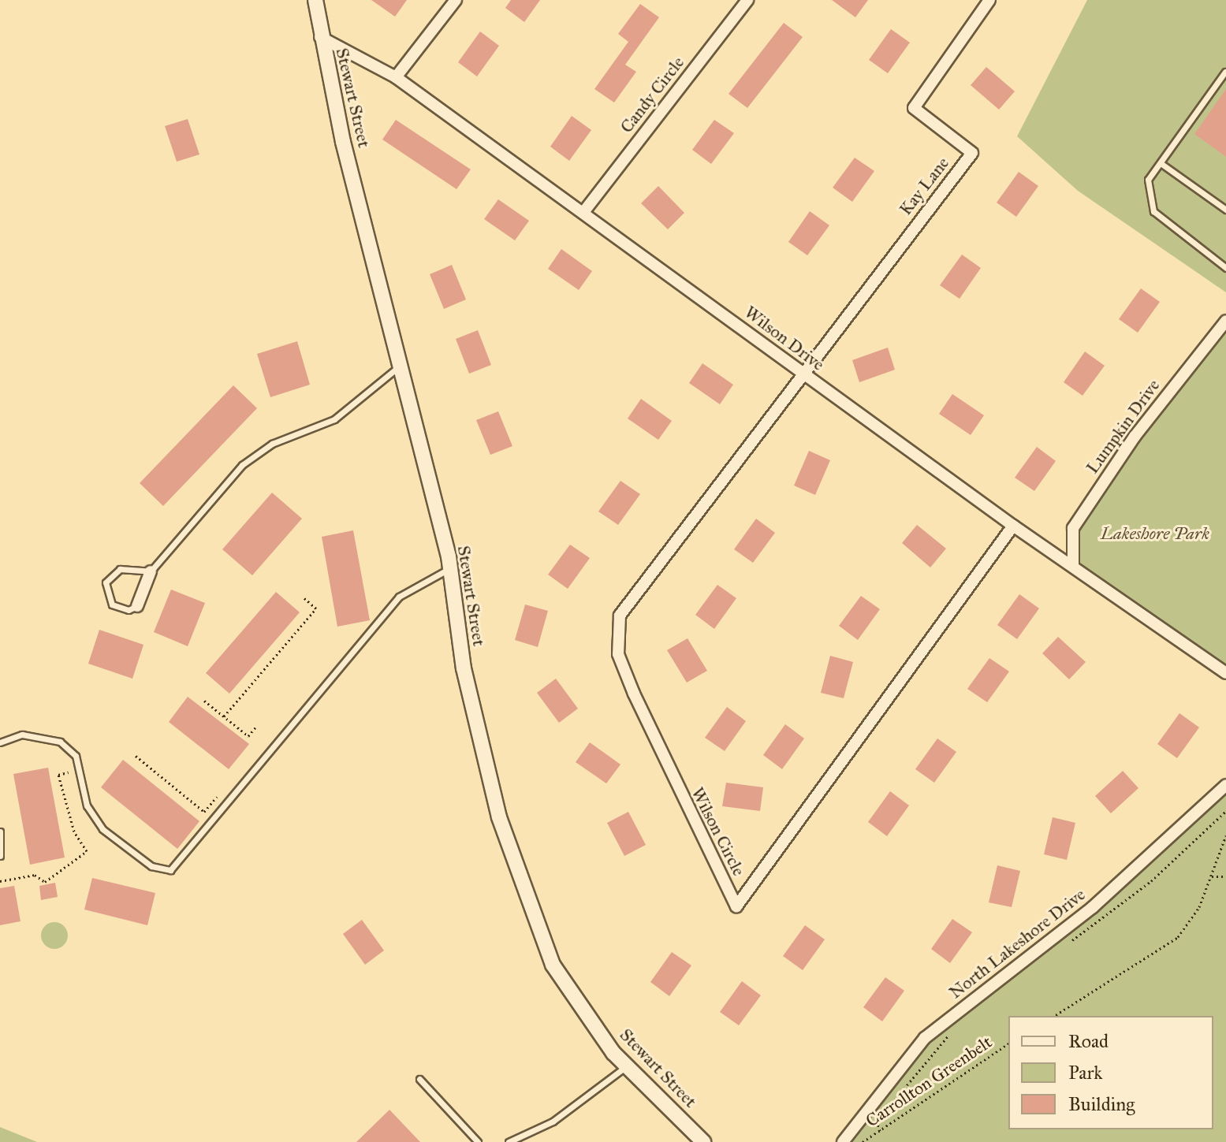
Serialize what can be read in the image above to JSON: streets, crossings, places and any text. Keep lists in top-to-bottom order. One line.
{"streets":{"street":["Candy Circle","Stewart Street","Kay Lane","Wilson Drive","Lumpkin Drive","Wilson Circle","North Lakeshore Drive"],"path":["Carrollton Greenbelt"]},"crossings":[["Candy Circle","Wilson Drive"],["Stewart Street","Wilson Drive"],["Kay Lane","Wilson Drive"],["Kay Lane","Wilson Circle"],["Wilson Drive","Lumpkin Drive"],["Wilson Drive","Wilson Circle"]],"parks":["Lakeshore Park"],"legend":["Road","Park","Building"]}
